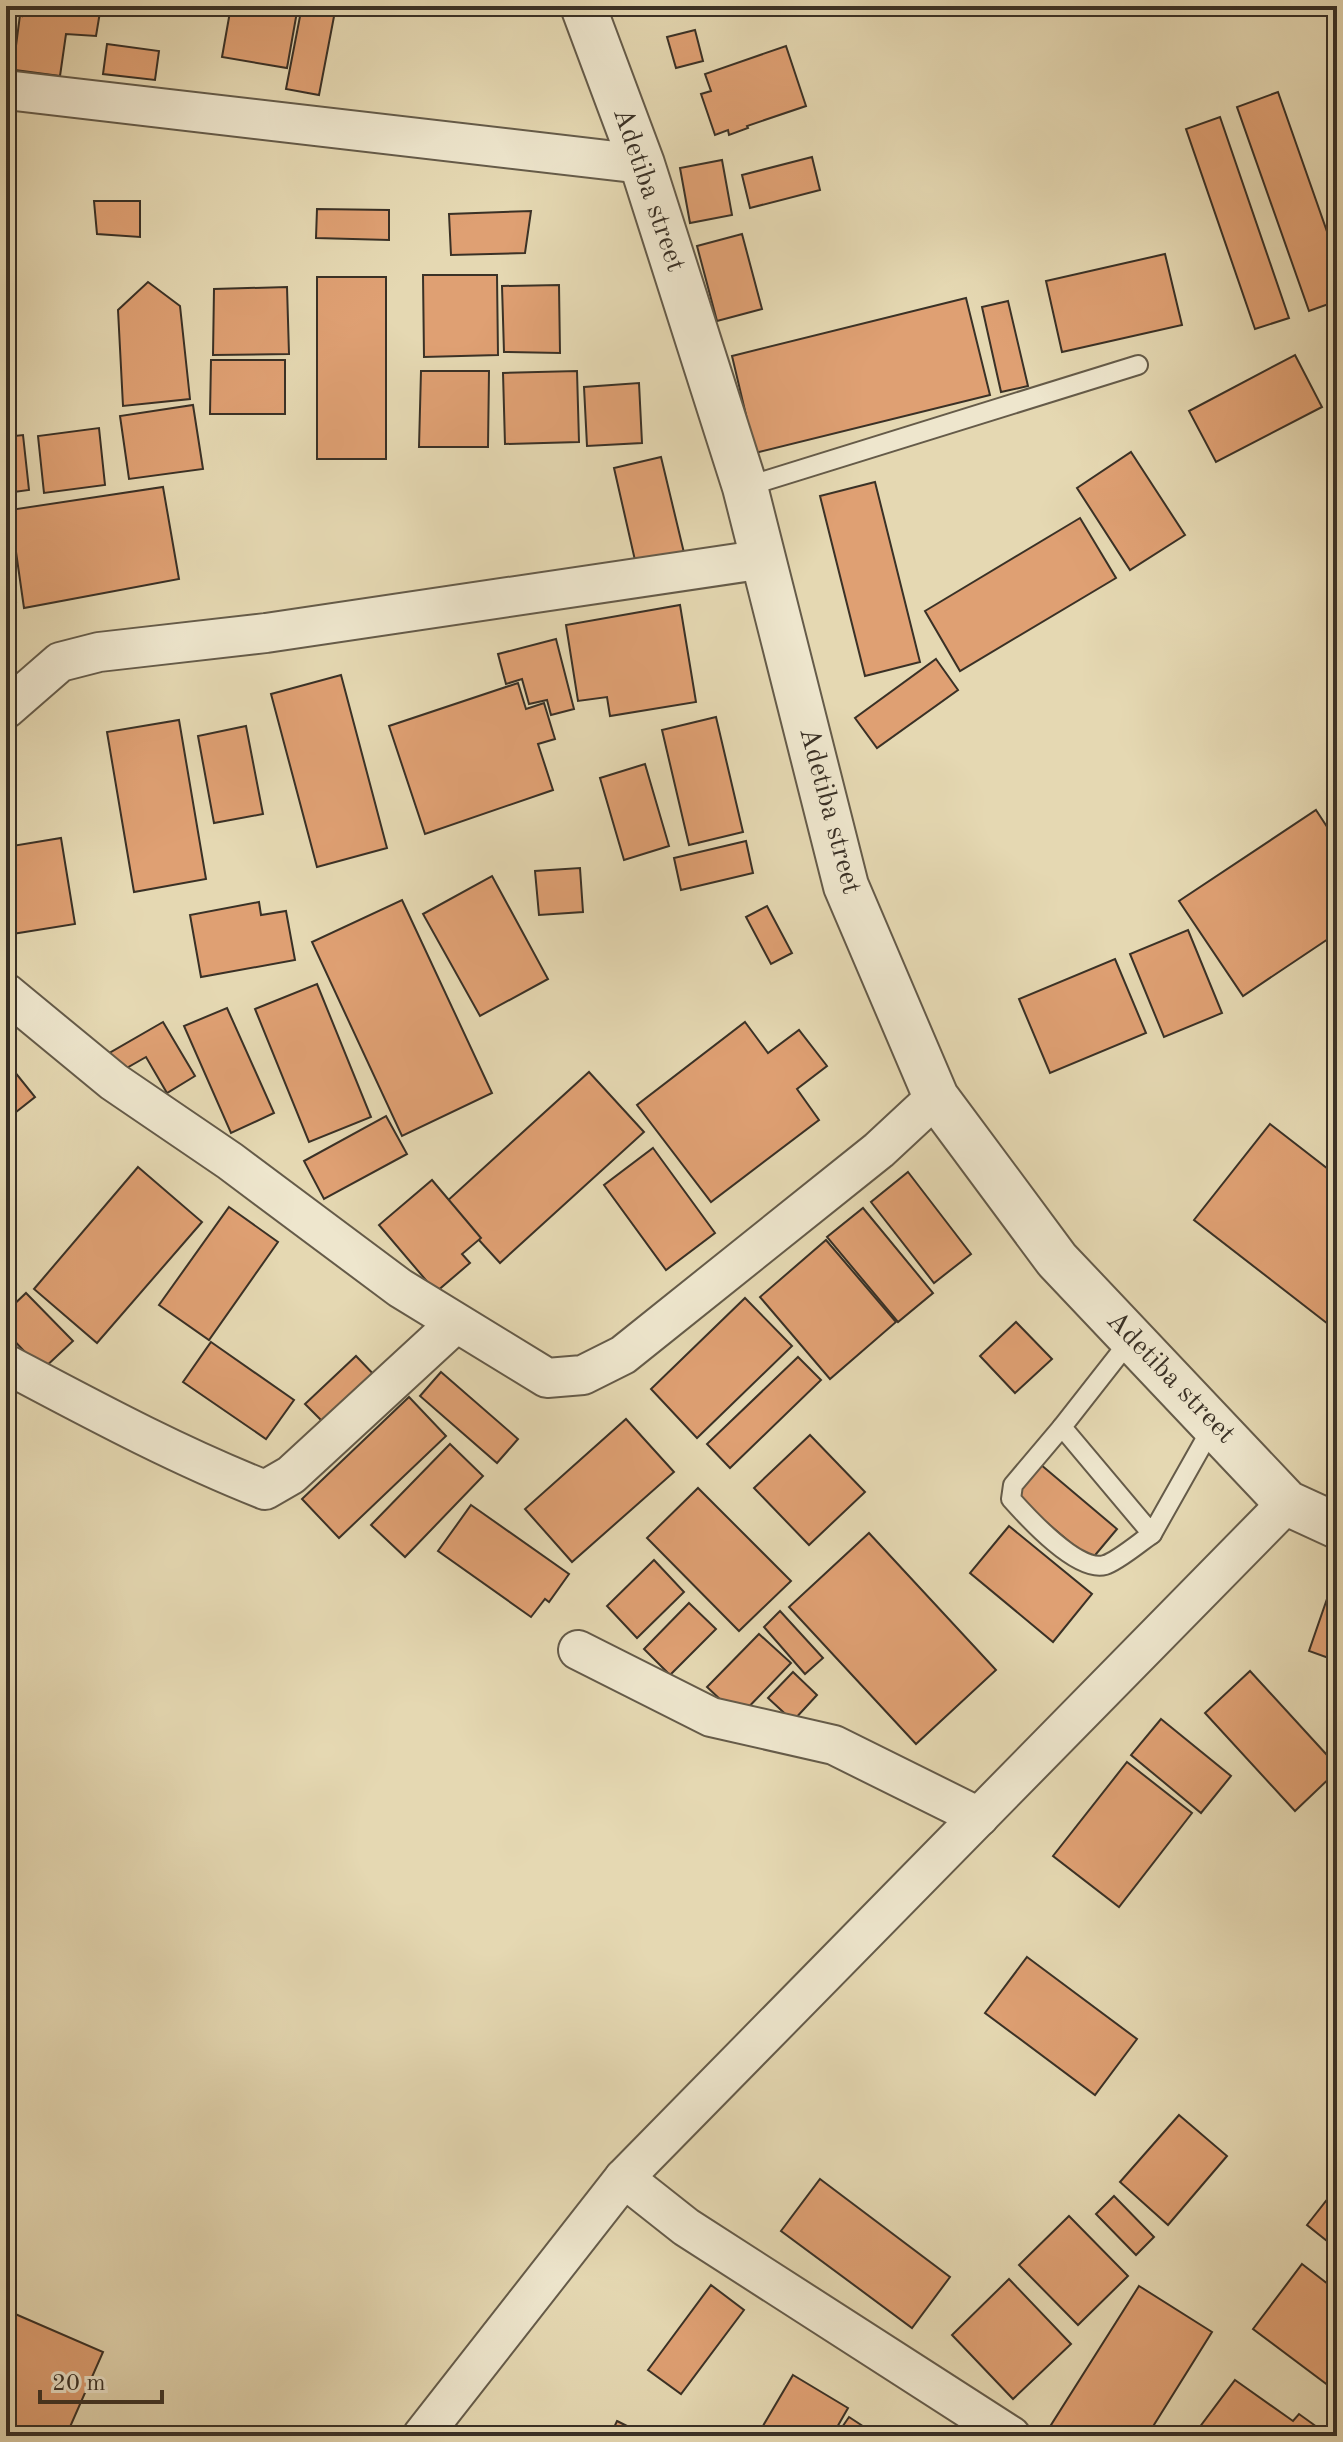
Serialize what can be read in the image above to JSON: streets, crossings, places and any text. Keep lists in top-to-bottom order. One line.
{"streets":{"street":["Adetiba street"]},"scale_bar":"20 m"}
